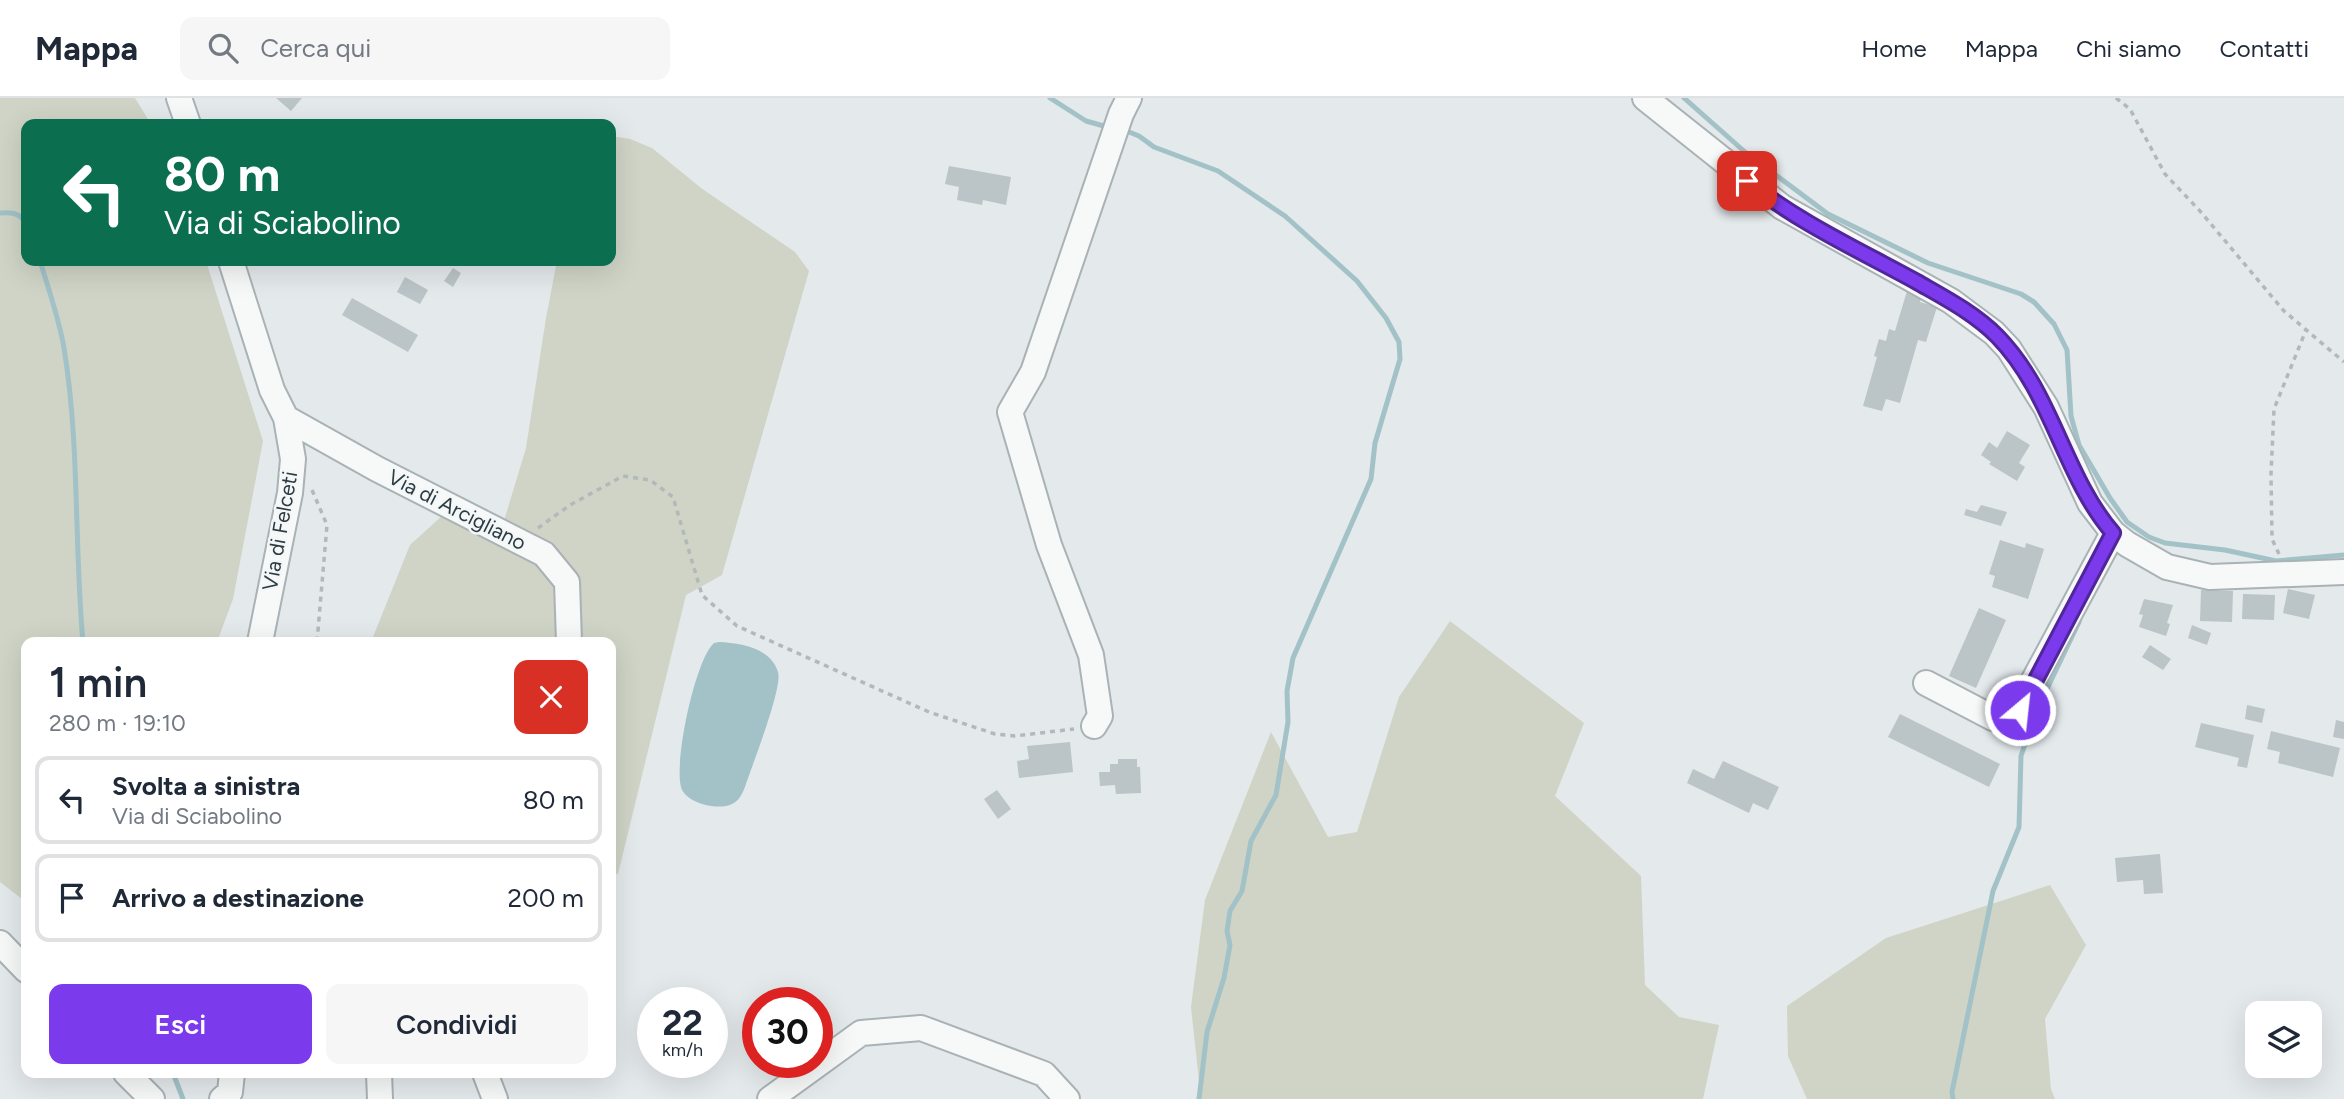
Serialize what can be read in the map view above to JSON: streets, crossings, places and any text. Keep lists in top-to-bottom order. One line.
{"streets":{"street":["Via di Arcigliano","Via di Felceti"]},"crossings":[["Via di Arcigliano","Via di Felceti"]],"page":{"header":"Mappa","search":"Cerca qui","nav":["Home","Mappa","Chi siamo","Contatti"],"turn":["80 m","Via di Sciabolino"],"heading":["1 min","280 m · 19:10"],"list":[{"name":"Svolta a sinistra","note":"Via di Sciabolino","value":"80 m"},{"name":"Arrivo a destinazione","value":"200 m"}],"buttons":["Esci","Condividi"],"speed":"22 km/h","limit":"30"}}
